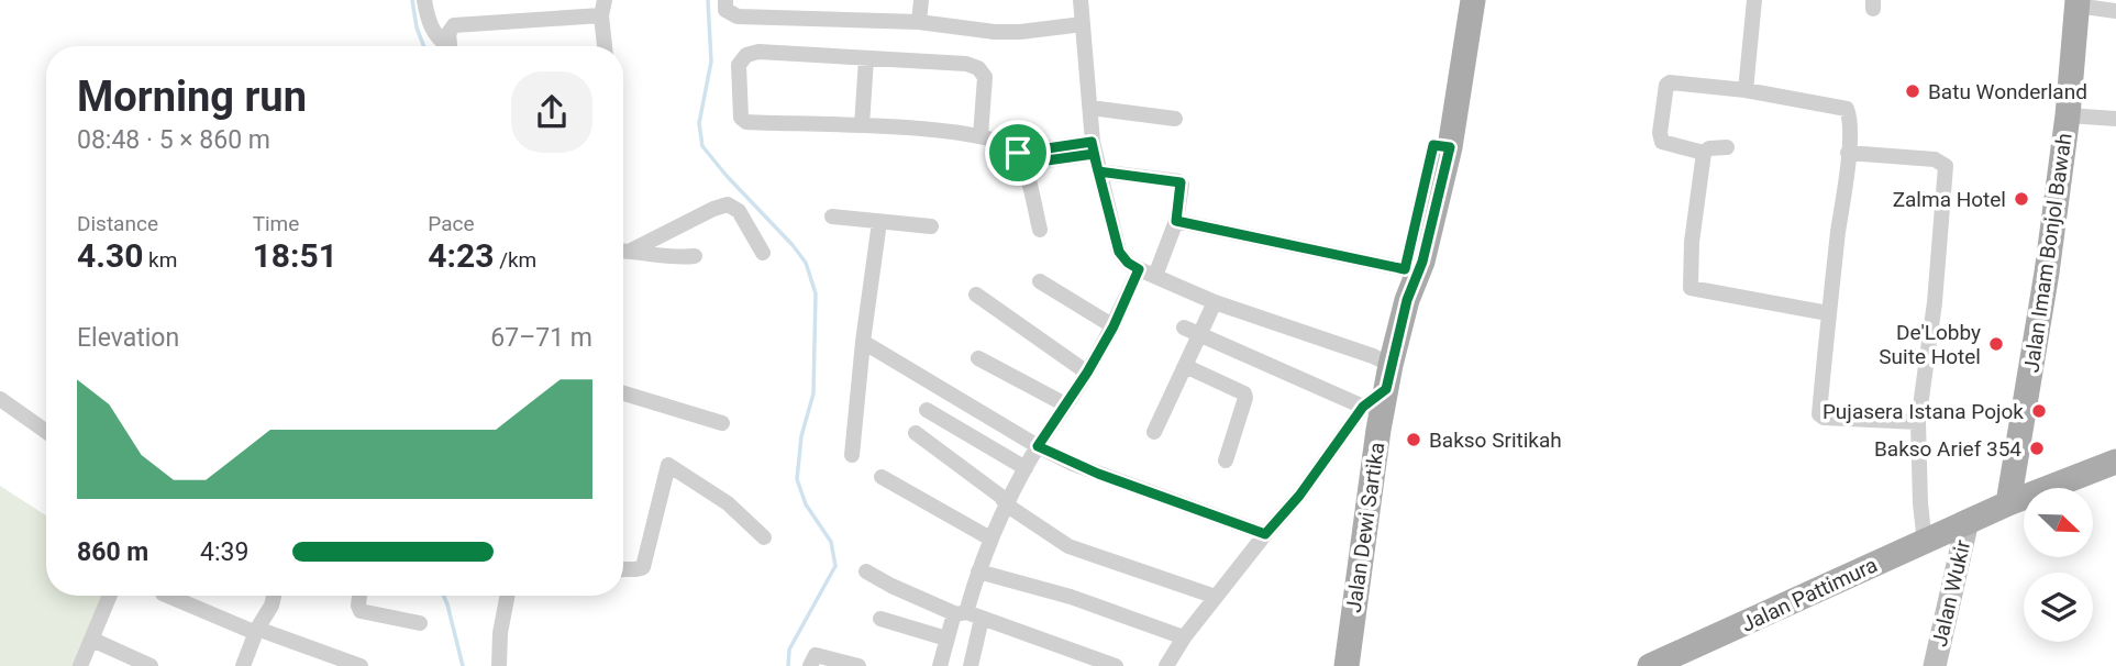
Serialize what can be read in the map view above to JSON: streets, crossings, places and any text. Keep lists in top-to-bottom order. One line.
{"streets":{"main road":["Jalan Imam Bonjol Bawah","Jalan Dewi Sartika","Jalan Pattimura"],"street":["Jalan Wukir"]},"crossings":[["Jalan Imam Bonjol Bawah","Jalan Pattimura"],["Jalan Wukir","Jalan Pattimura"]],"places":["Batu Wonderland","Zalma Hotel","De'Lobby Suite Hotel","Pujasera Istana Pojok","Bakso Sritikah","Bakso Arief 354"],"north":"bottom right","page":{"heading":["Morning run","08:48 · 5 × 860 m"],"stats":[["Distance","4.30 km"],["Time","18:51"],["Pace","4:23 /km"]],"chart":["Elevation","67–71 m"],"list":[{"name":"860 m","note":"4:39"}]}}
